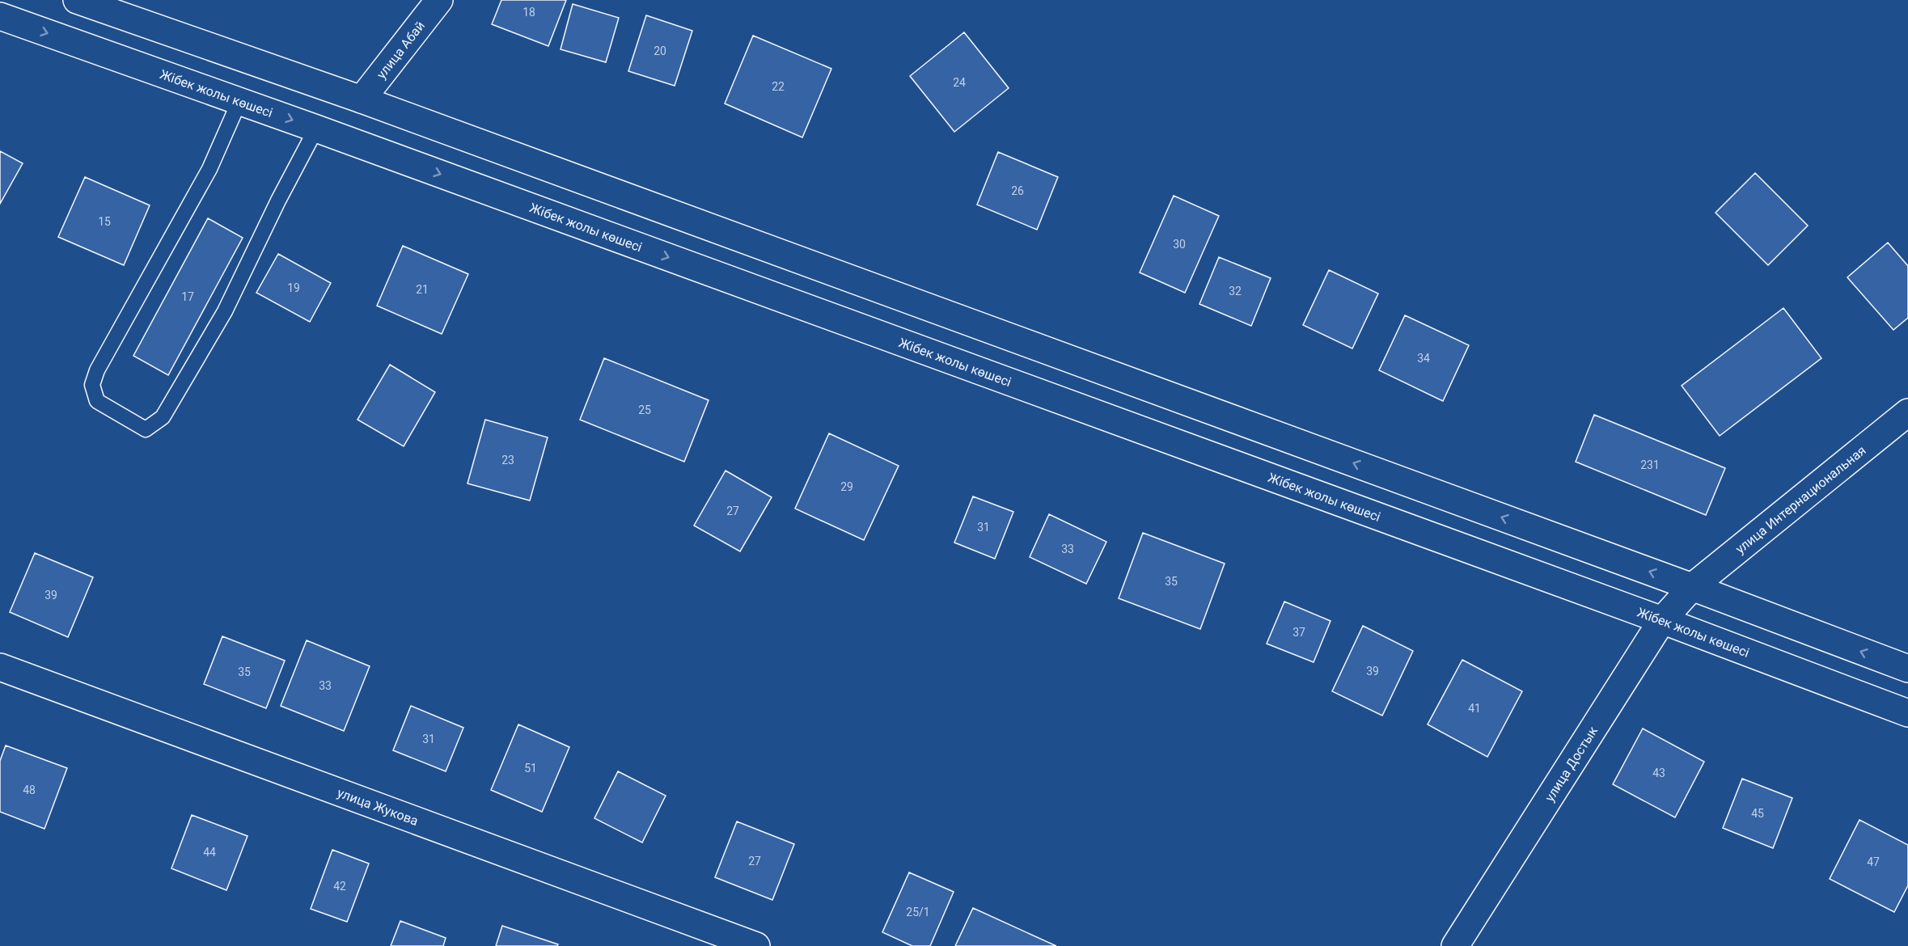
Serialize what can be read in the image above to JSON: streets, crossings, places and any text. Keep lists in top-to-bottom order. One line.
{"streets":{"main road":["улица Абай","Жібек жолы көшесі","улица Интернациональная","улица Достык","улица Жукова"]},"crossings":[["Жібек жолы көшесі","улица Достык"],["улица Интернациональная","улица Достык"]],"house_numbers":["18","20","24","22","26","15","30","19","21","32","17","34","25","23","231","29","27","31","33","35","39","37","39","35","33","41","31","51","43","48","45","44","27","47","42","25/1"]}
